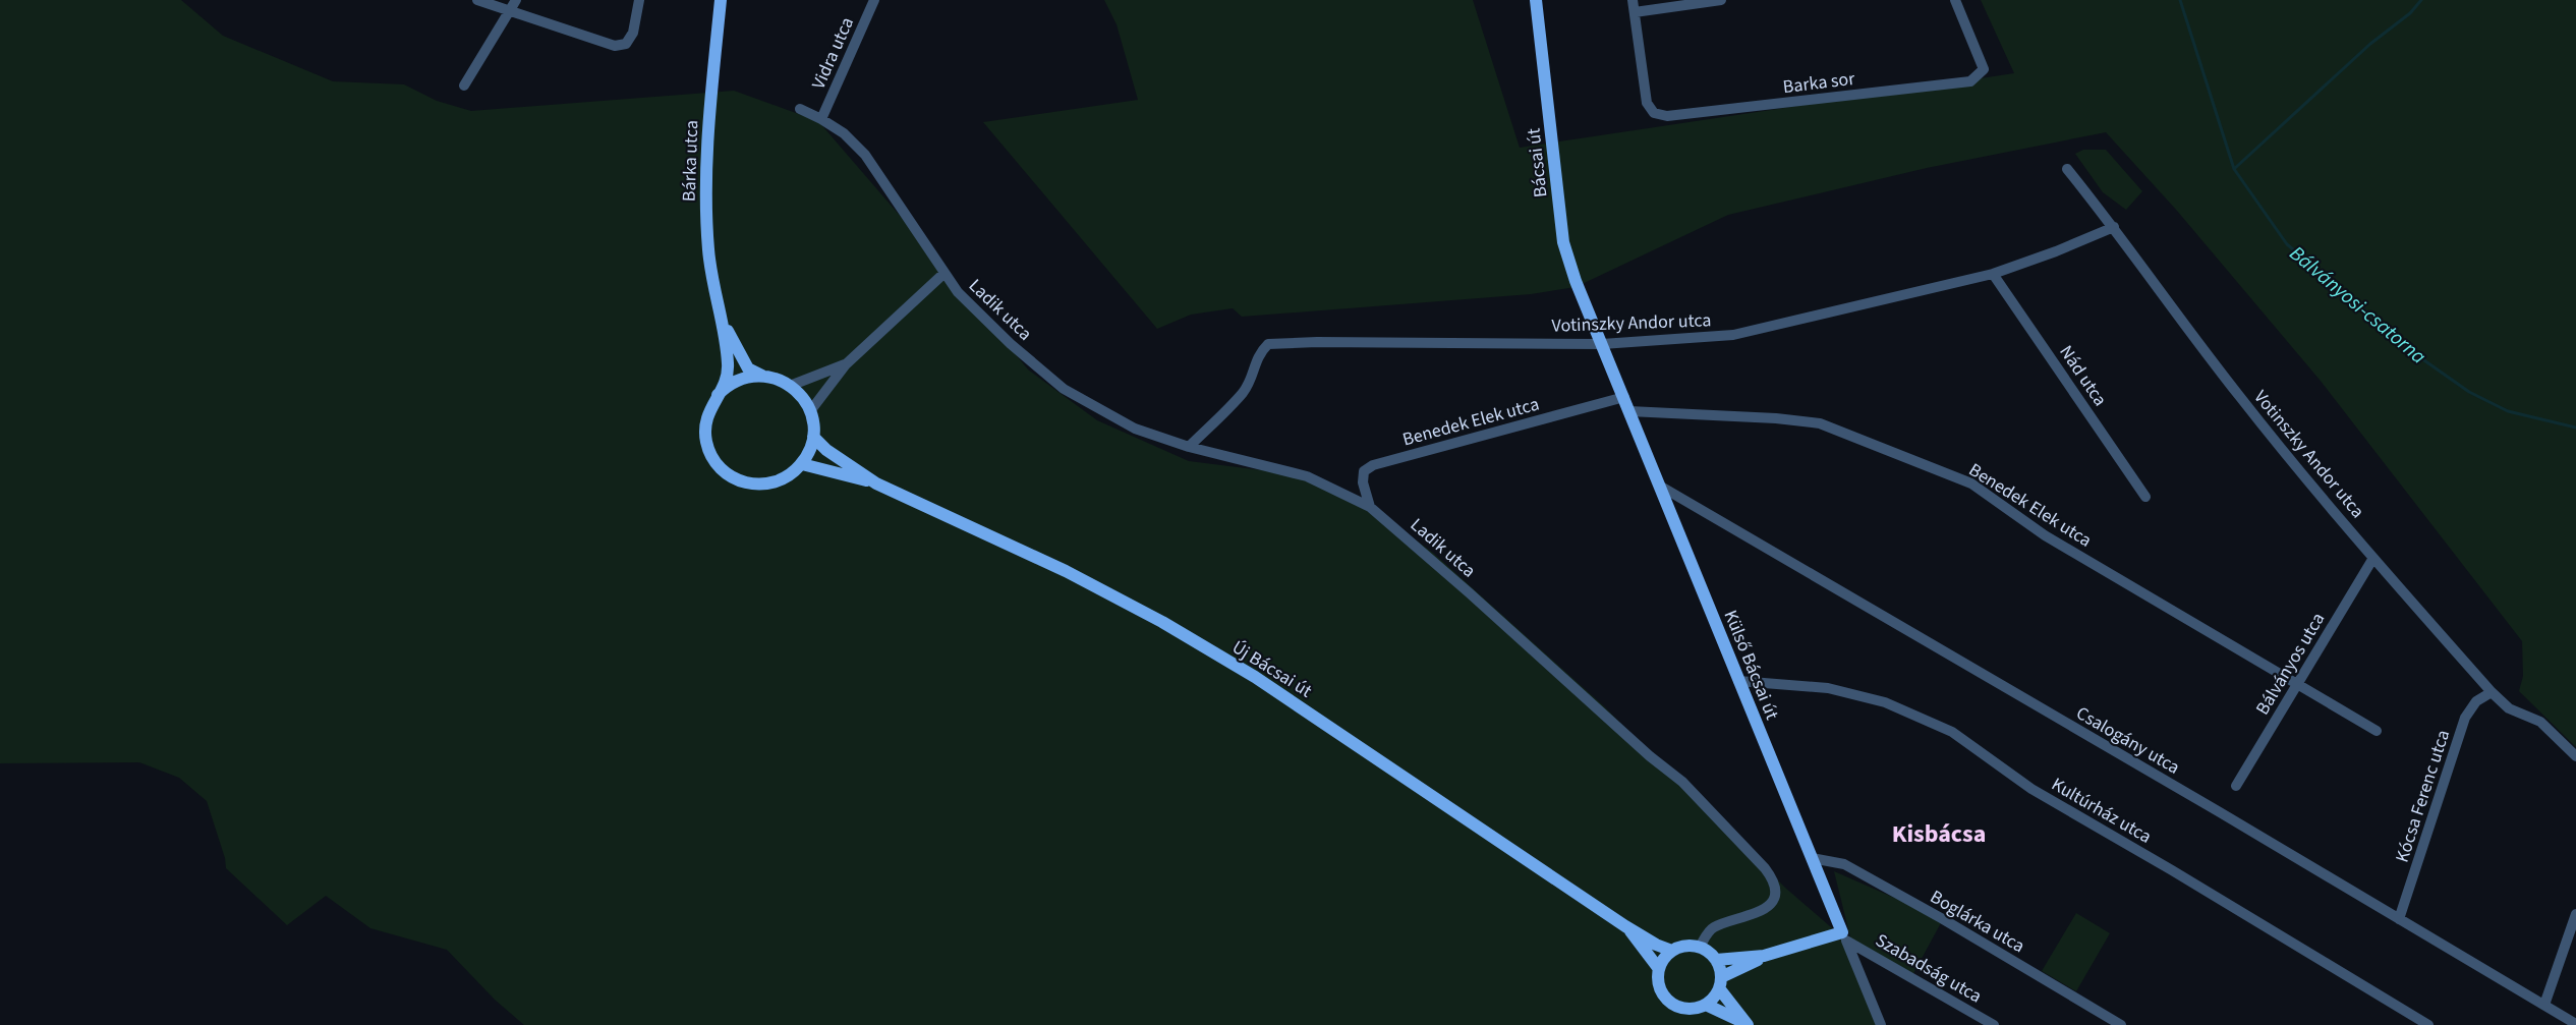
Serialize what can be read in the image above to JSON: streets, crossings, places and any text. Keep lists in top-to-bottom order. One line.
{"streets":{"street":["Vidra utca","Barka sor","Bárka utca","Bácsai út","Ladik utca","Votinszky Andor utca","Nád utca","Benedek Elek utca","Bálványos utca","Külső Bácsai út","Új Bácsai út","Csalogány utca","Kócsa Ferenc utca","Kultúrház utca","Boglárka utca","Szabadság utca"]},"crossings":[["Vidra utca","Ladik utca"],["Bácsai út","Külső Bácsai út"],["Ladik utca","Votinszky Andor utca"],["Ladik utca","Benedek Elek utca"],["Ladik utca","Új Bácsai út"],["Votinszky Andor utca","Nád utca"],["Votinszky Andor utca","Bálványos utca"],["Votinszky Andor utca","Külső Bácsai út"],["Votinszky Andor utca","Kócsa Ferenc utca"],["Benedek Elek utca","Bálványos utca"],["Benedek Elek utca","Külső Bácsai út"],["Külső Bácsai út","Csalogány utca"],["Külső Bácsai út","Kultúrház utca"],["Külső Bácsai út","Boglárka utca"],["Külső Bácsai út","Szabadság utca"],["Csalogány utca","Kócsa Ferenc utca"]],"districts":["Kisbácsa"],"water":["Bálványosi-csatorna"]}
